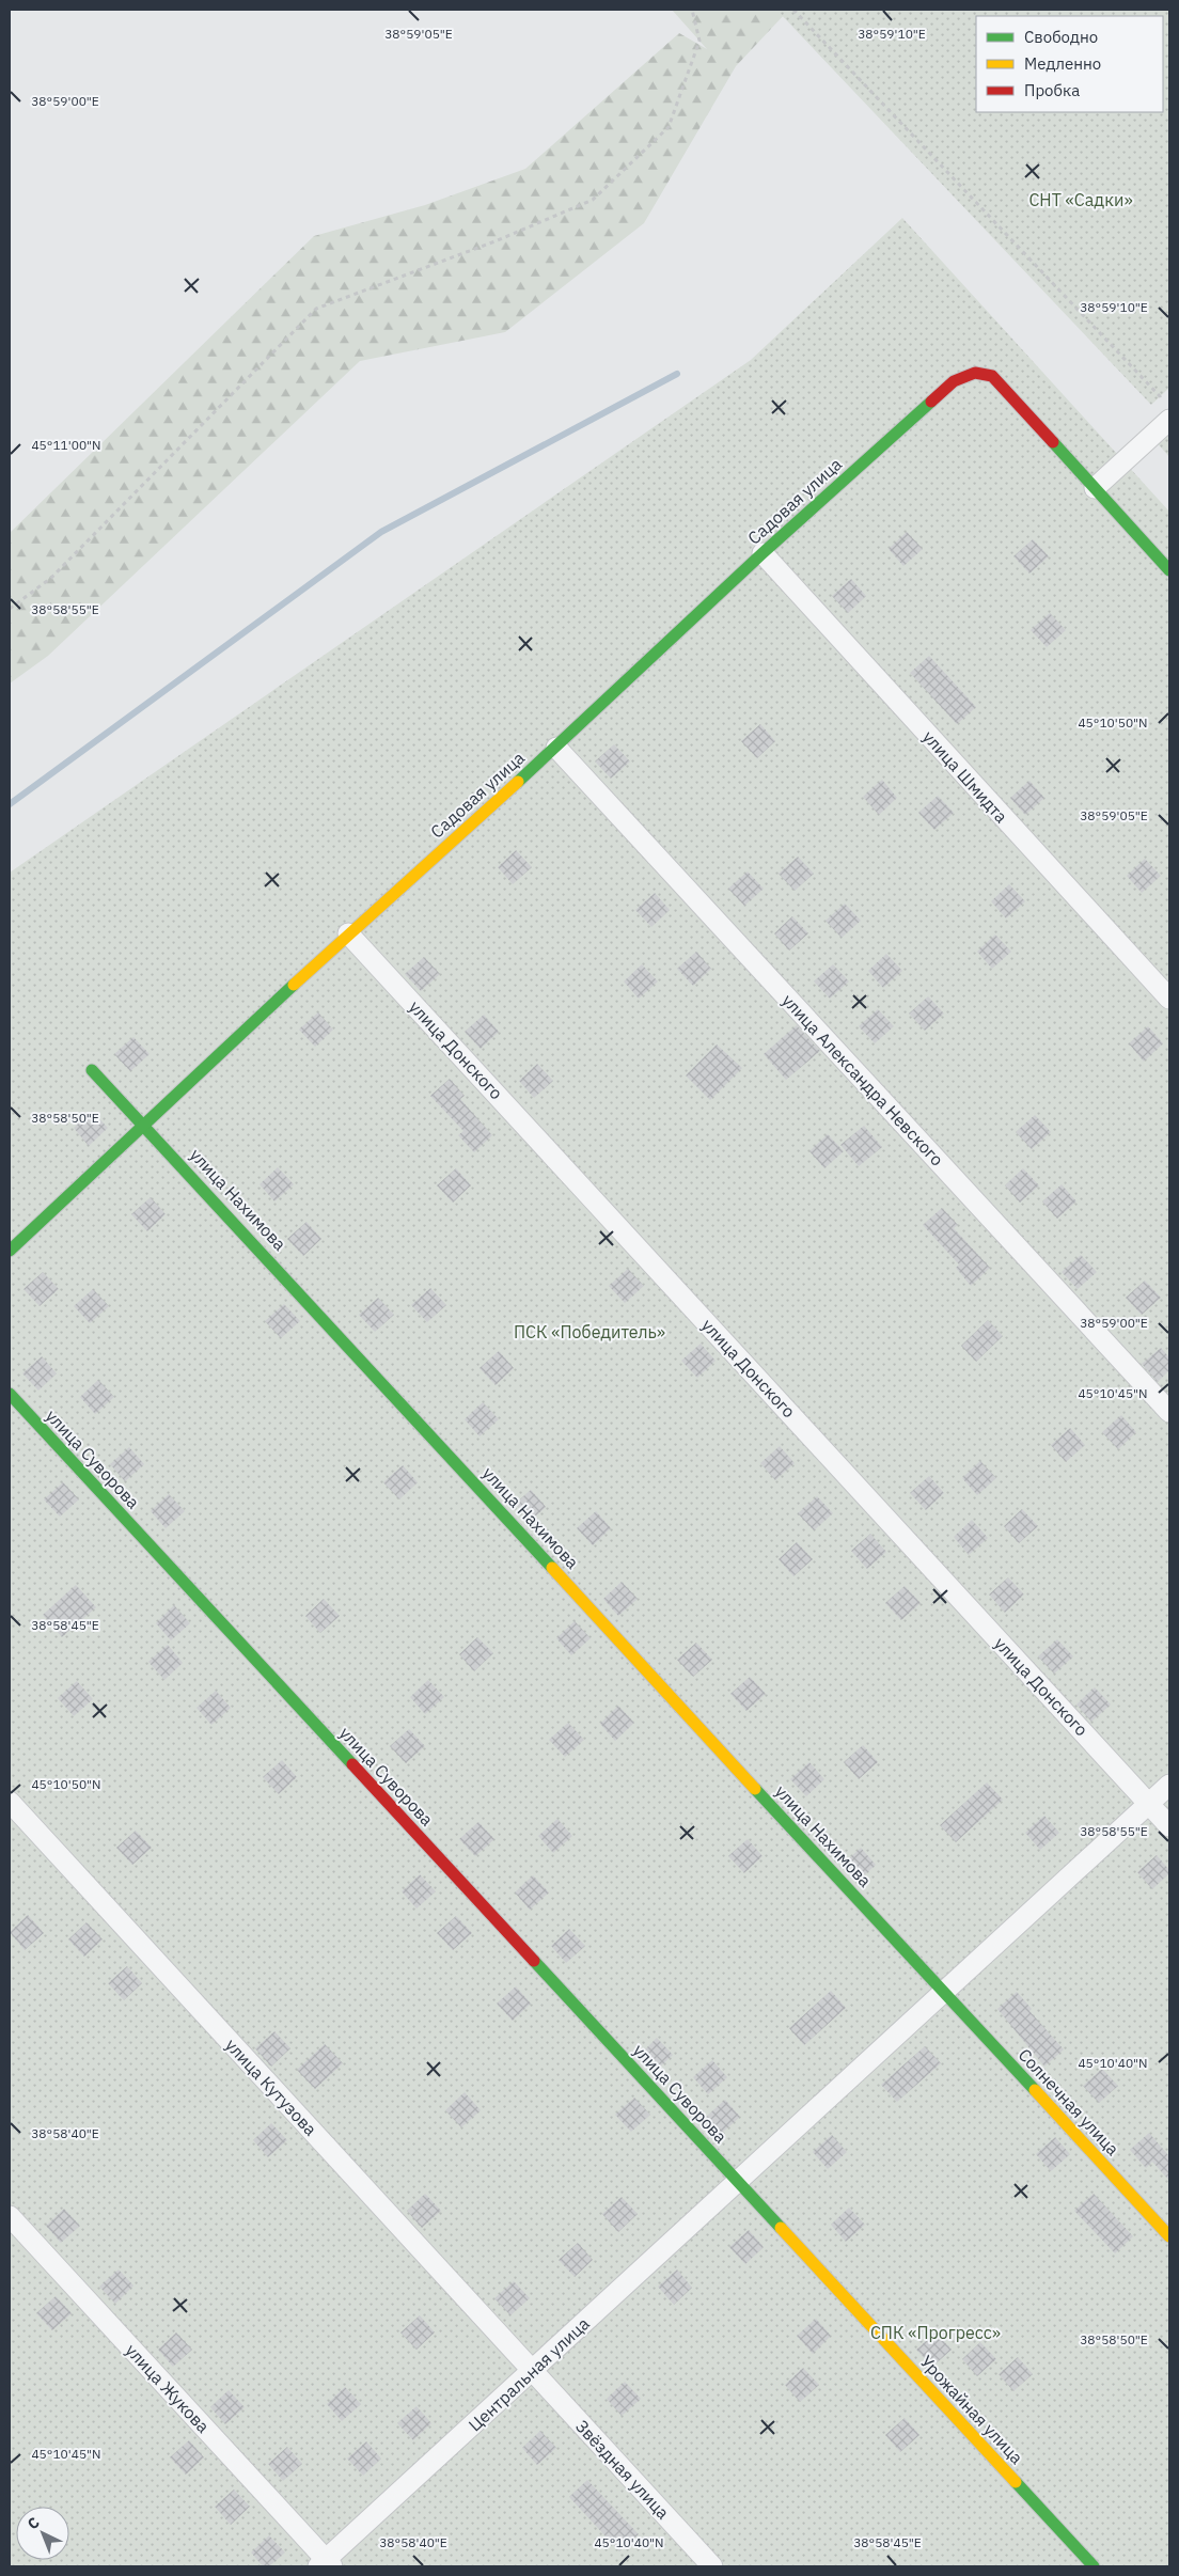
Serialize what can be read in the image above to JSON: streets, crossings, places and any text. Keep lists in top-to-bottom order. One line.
{"streets":{"street":["Садовая улица","улица Шмидта","улица Донского","улица Александра Невского","улица Нахимова","улица Суворова","улица Кутузова","Солнечная улица","Центральная улица","улица Жукова","Урожайная улица","Звёздная улица"]},"crossings":[["Садовая улица","улица Шмидта"],["Садовая улица","улица Донского"],["Садовая улица","улица Александра Невского"],["Садовая улица","улица Нахимова"],["улица Донского","Центральная улица"],["улица Нахимова","Солнечная улица"],["улица Нахимова","Центральная улица"],["улица Суворова","Центральная улица"],["улица Суворова","Урожайная улица"],["улица Кутузова","Центральная улица"],["улица Кутузова","Звёздная улица"],["Солнечная улица","Центральная улица"],["Центральная улица","улица Жукова"],["Центральная улица","Урожайная улица"],["Центральная улица","Звёздная улица"]],"parks":["СНТ «Садки»","ПСК «Победитель»","СПК «Прогресс»"],"legend":["Свободно","Медленно","Пробка"],"north":"top left","coordinates":["38°59'05\"E","38°59'10\"E","38°59'00\"E","45°11'00\"N","38°58'55\"E","45°10'50\"N","38°58'50\"E","45°10'45\"N","38°58'45\"E","45°10'40\"N","38°58'40\"E"]}
